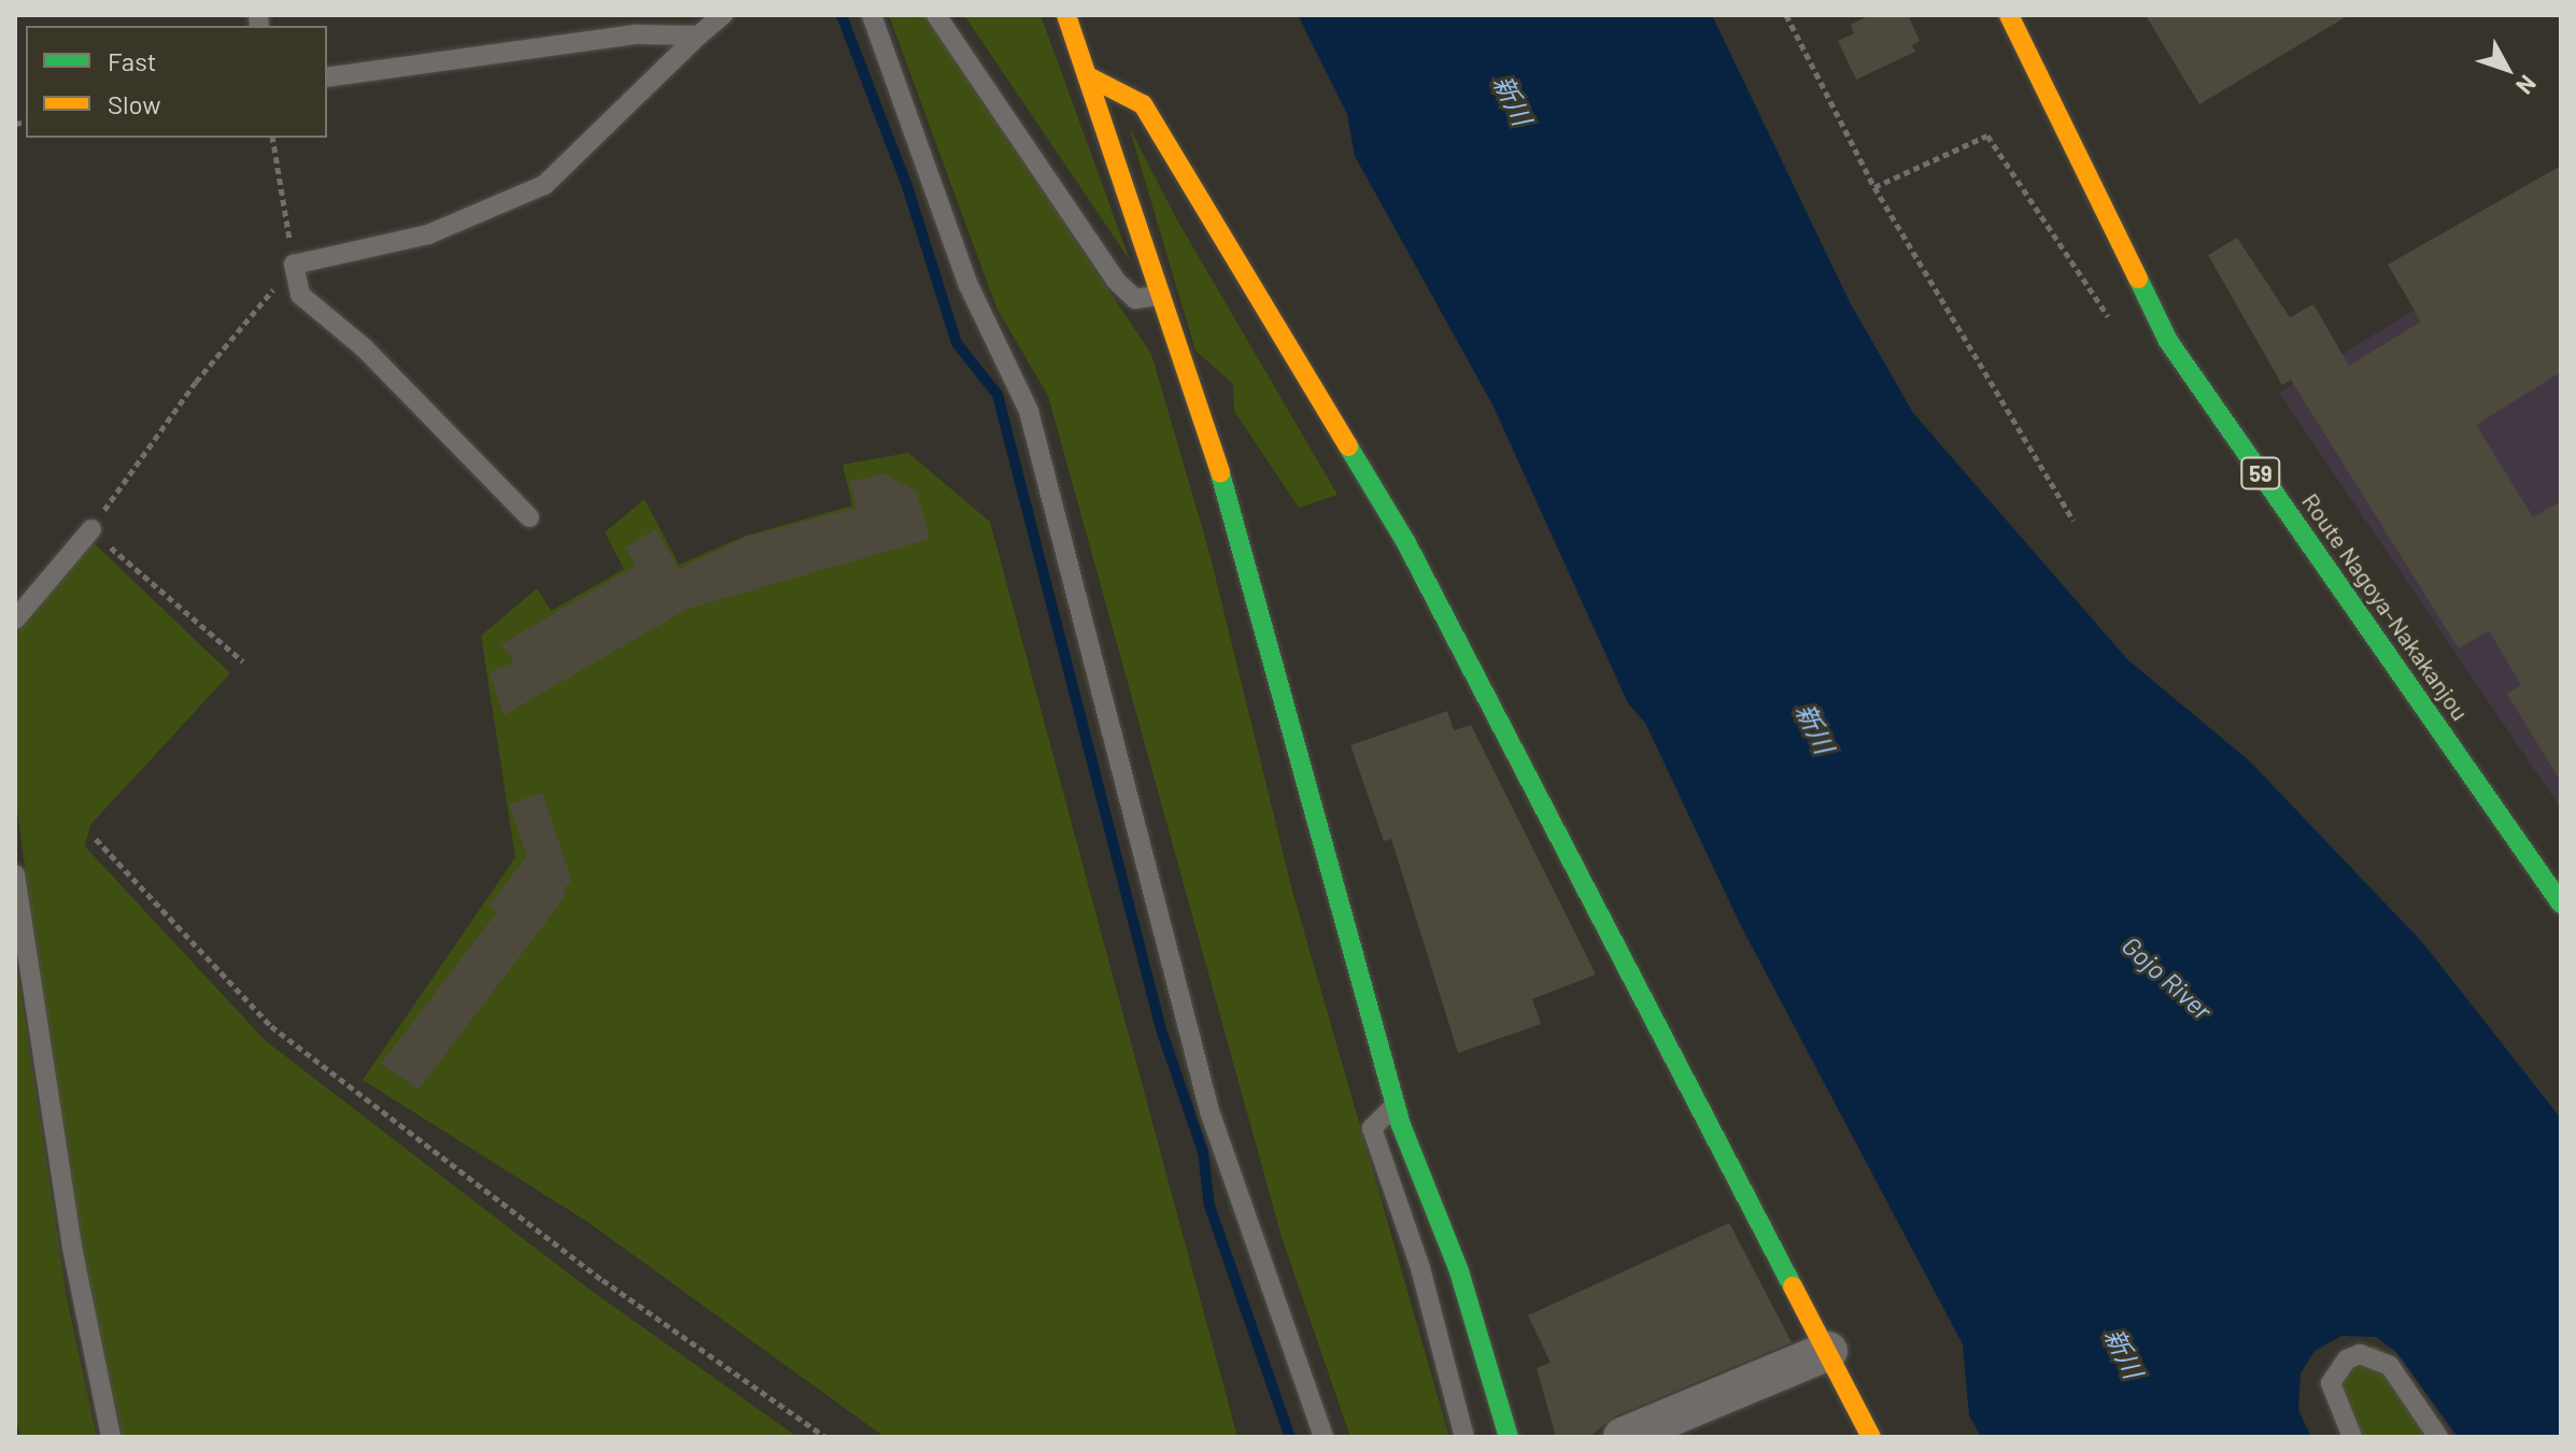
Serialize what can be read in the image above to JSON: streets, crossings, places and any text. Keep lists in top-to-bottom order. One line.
{"streets":{"street":["59","Route Nagoya-Nakakanjou"]},"water":["新川","Gojo River"],"legend":["Fast","Slow"],"north":"bottom right"}
